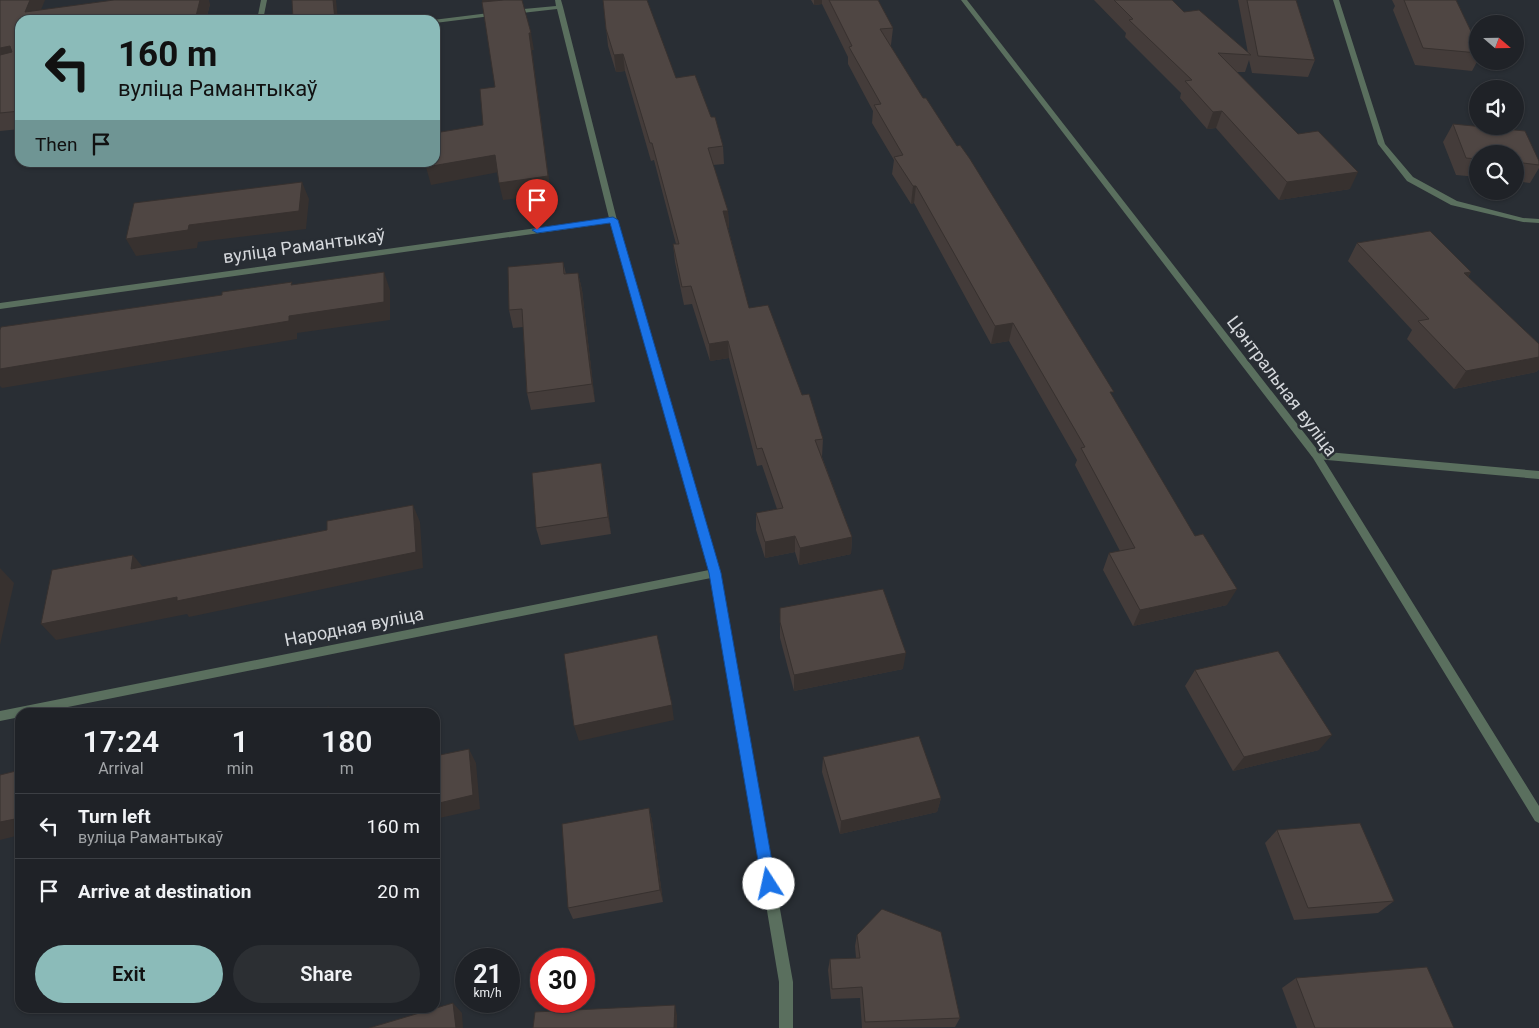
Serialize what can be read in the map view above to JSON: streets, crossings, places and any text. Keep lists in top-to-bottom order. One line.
{"streets":{"street":["вуліца Рамантыкаў","Цэнтральная вуліца","Народная вуліца"]},"north":"right","page":{"turn":["160 m","вуліца Рамантыкаў"],"then":"Then","eta":["17:24","Arrival","1","min","180","m"],"list":[{"name":"Turn left","note":"вуліца Рамантыкаў","value":"160 m"},{"name":"Arrive at destination","value":"20 m"}],"buttons":["Exit","Share"],"speed":"21 km/h","limit":"30"}}
